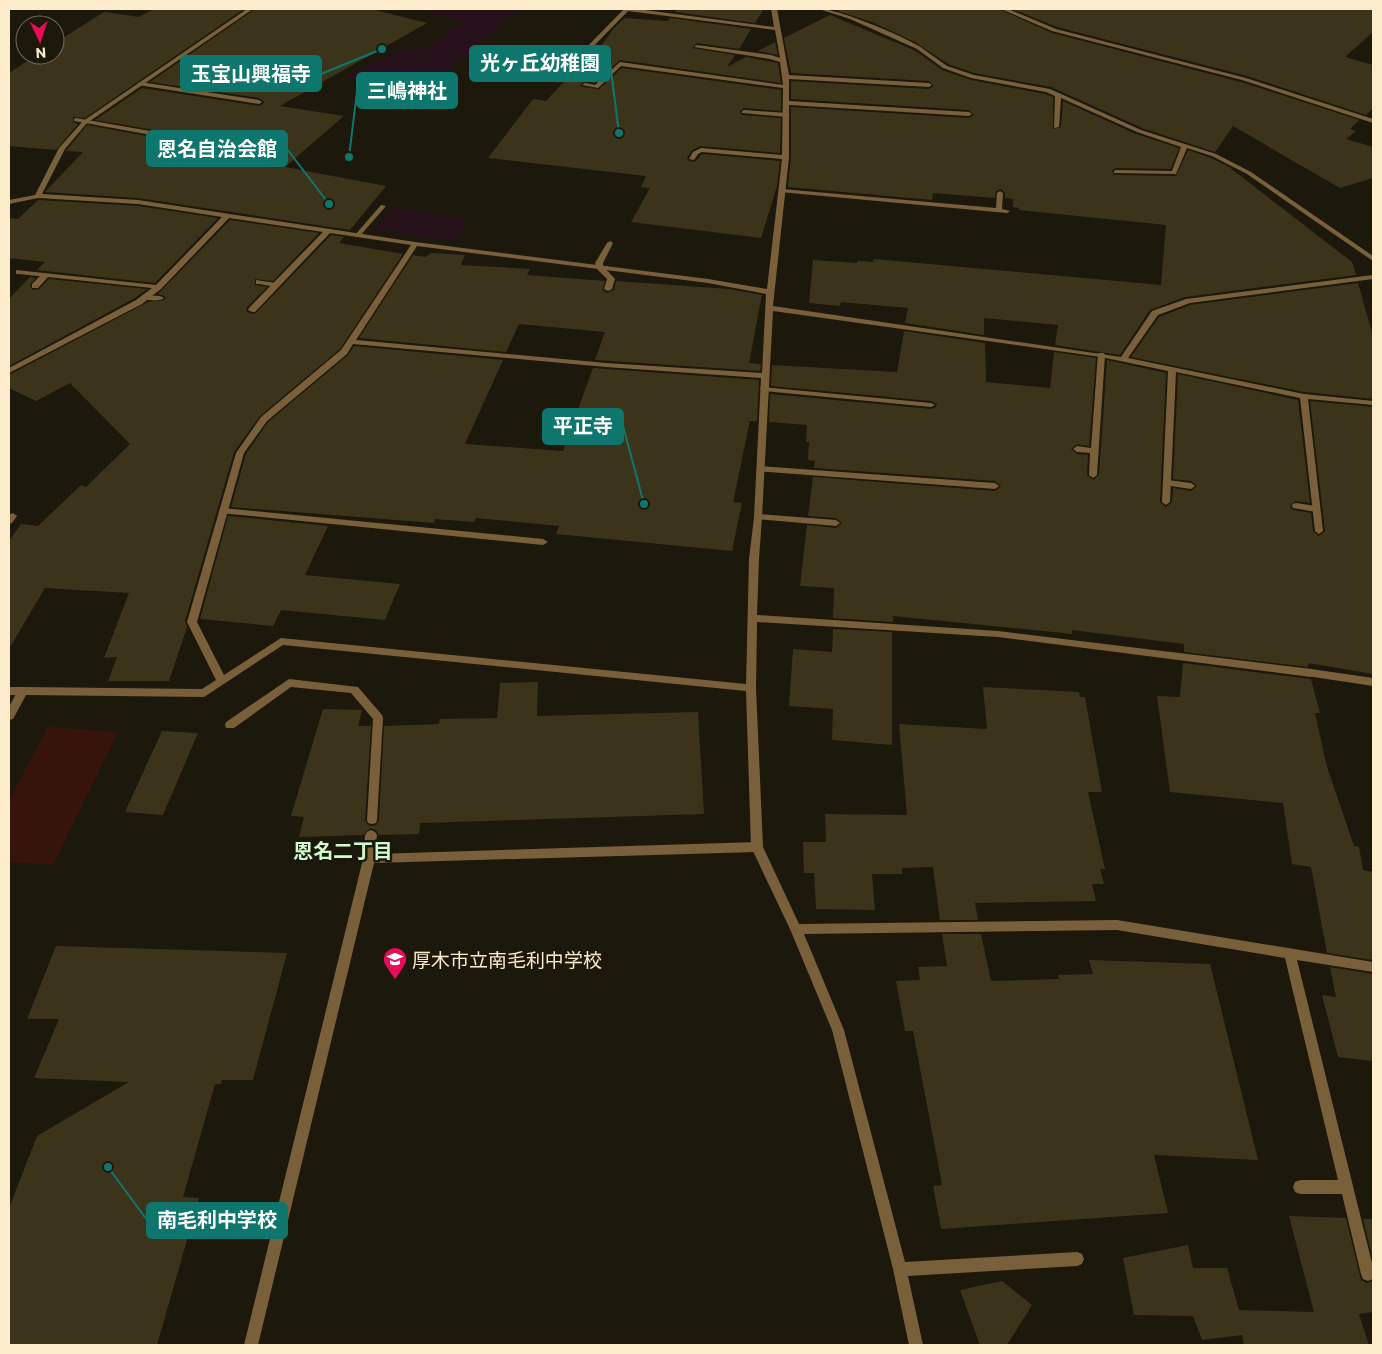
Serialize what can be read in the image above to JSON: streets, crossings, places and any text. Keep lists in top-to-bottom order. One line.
{"districts":["恩名二丁目"],"places":{"other":["玉宝山興福寺","光ヶ丘幼稚園","三嶋神社","恩名自治会館","平正寺","南毛利中学校"],"school or university":["厚木市立南毛利中学校"]},"north":"bottom"}
